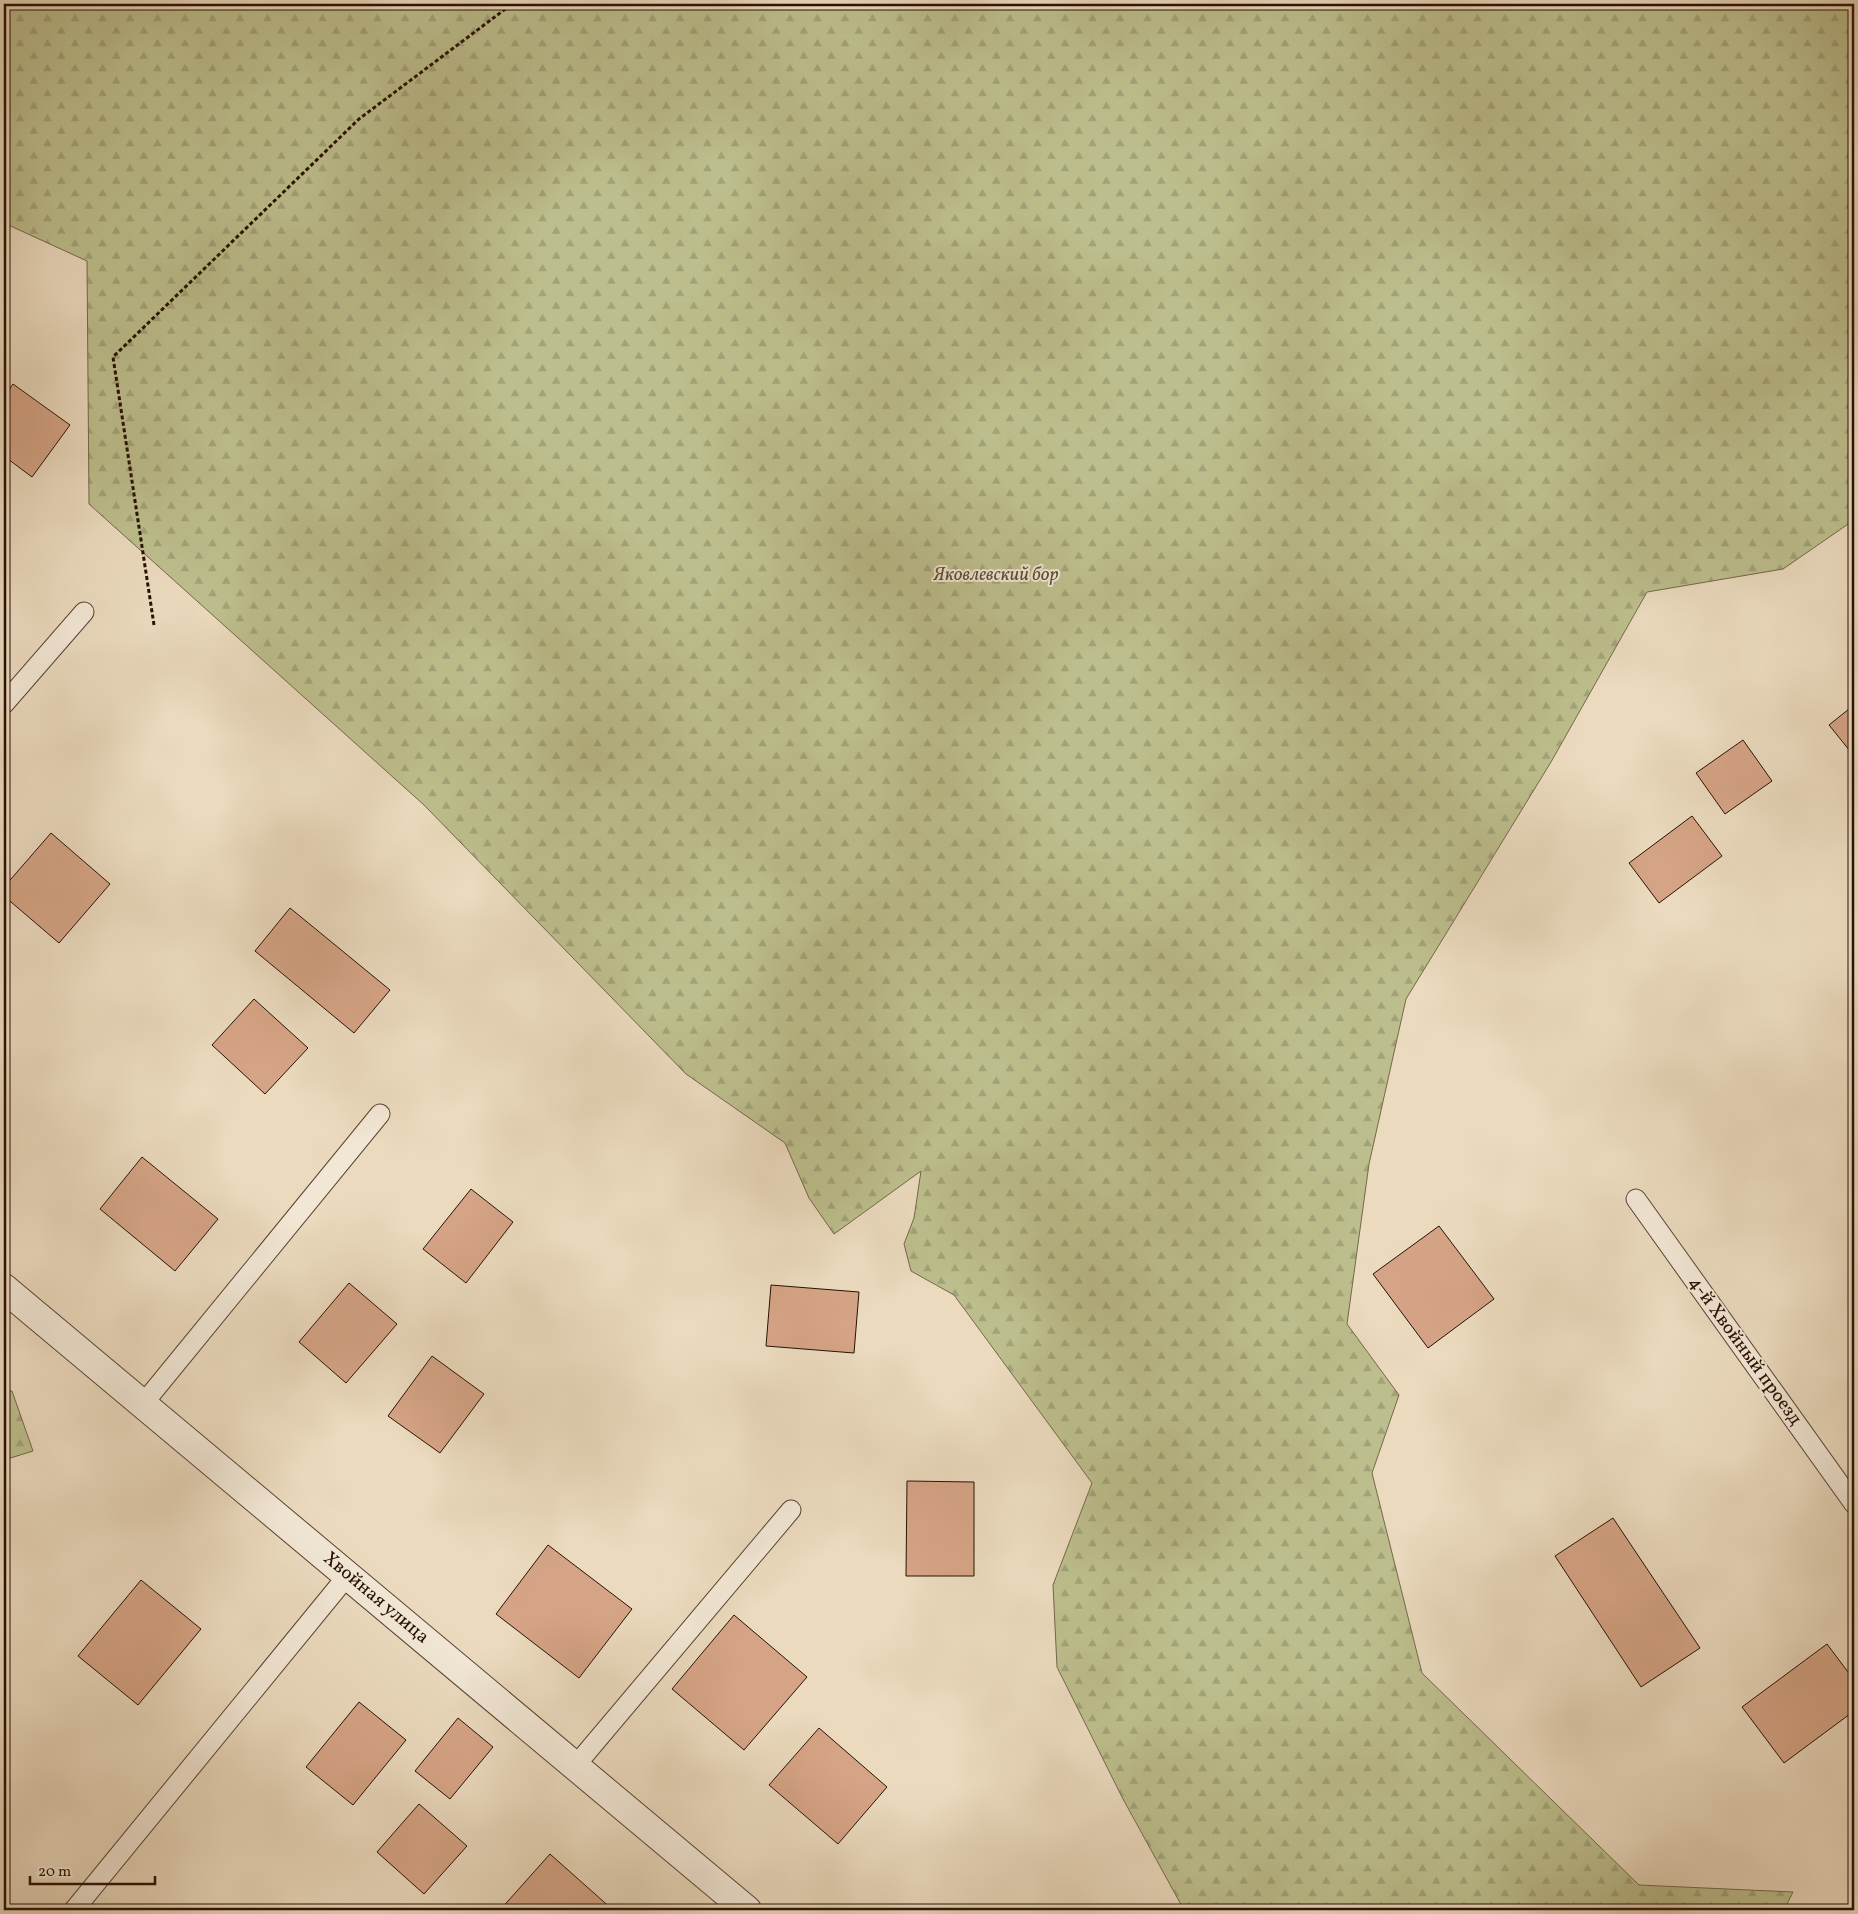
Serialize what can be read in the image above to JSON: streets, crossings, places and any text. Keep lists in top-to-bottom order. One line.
{"streets":{"street":["Хвойная улица"],"lane":["4-й Хвойный проезд"]},"parks":["Яковлевский бор"],"scale_bar":"20 m"}
